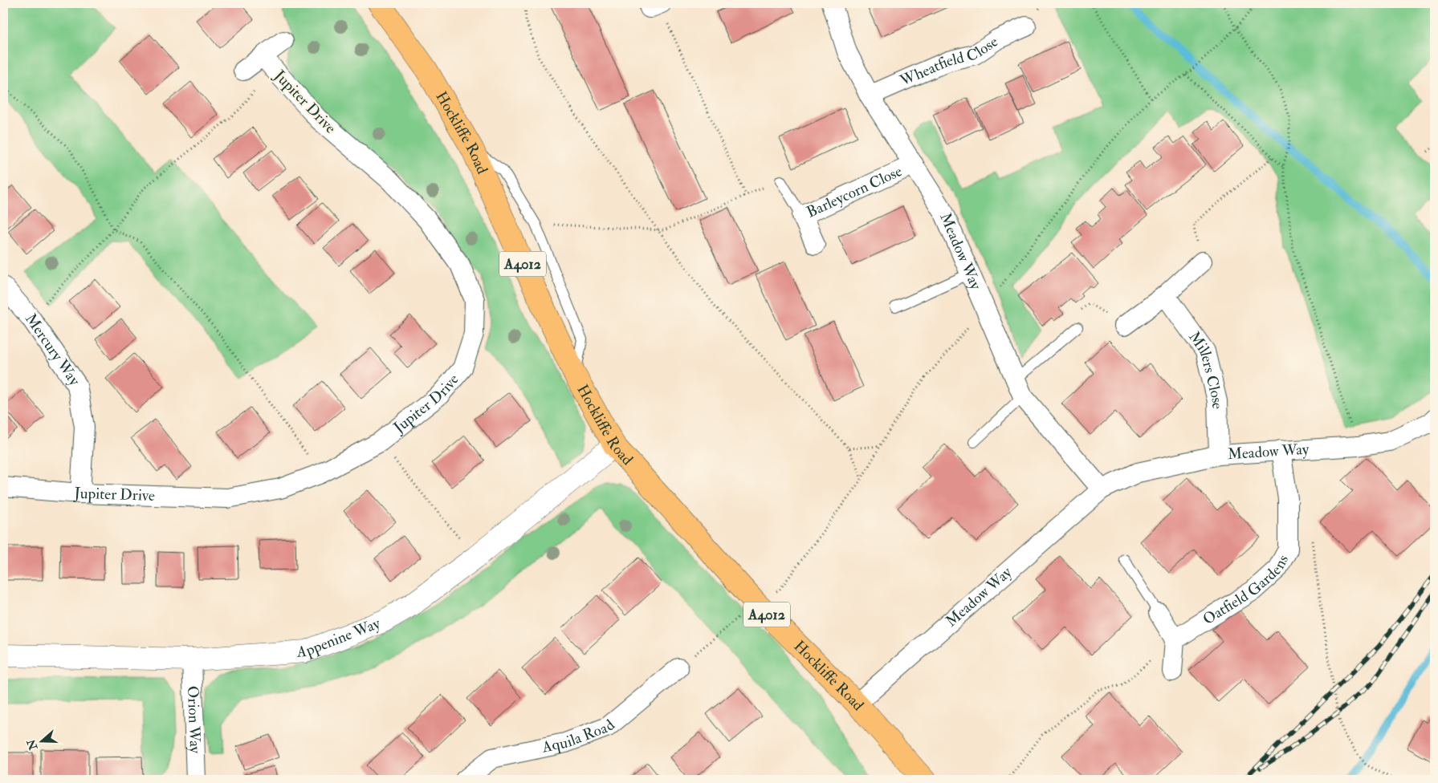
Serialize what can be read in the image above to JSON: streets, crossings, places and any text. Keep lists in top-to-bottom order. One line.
{"streets":{"main road":["Hockliffe Road","A4012"],"street":["Wheatfield Close","Jupiter Drive","Barleycorn Close","Meadow Way","Mercury Way","Millers Close","Oatfield Gardens","Appenine Way","Orion Way","Aquila Road"]},"crossings":[["Wheatfield Close","Meadow Way"],["Jupiter Drive","Mercury Way"],["Hockliffe Road","Meadow Way"],["Hockliffe Road","Appenine Way"],["Barleycorn Close","Meadow Way"],["Meadow Way","Millers Close"],["Meadow Way","Oatfield Gardens"],["Appenine Way","Orion Way"]],"north":"left"}
